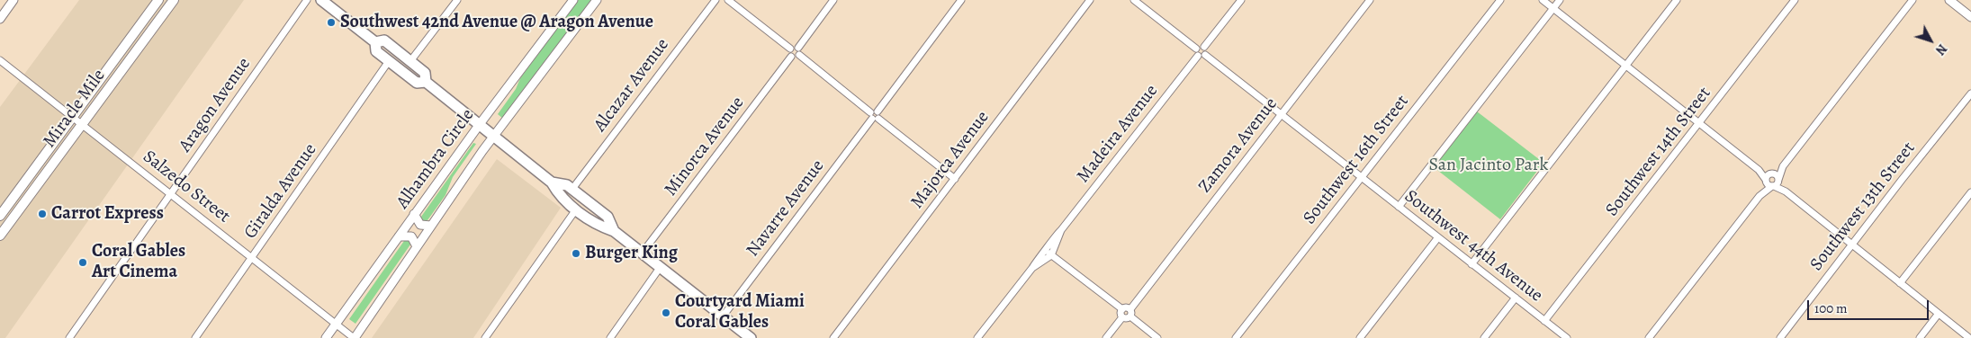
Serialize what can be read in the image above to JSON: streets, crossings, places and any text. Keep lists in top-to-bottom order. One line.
{"streets":{"main road":["Miracle Mile"],"street":["Alcazar Avenue","Aragon Avenue","Madeira Avenue","Zamora Avenue","Minorca Avenue","Southwest 14th Street","Alhambra Circle","Majorca Avenue","Southwest 16th Street","Salzedo Street","Giralda Avenue","Southwest 13th Street","Navarre Avenue","Southwest 44th Avenue"]},"crossings":[["Aragon Avenue","Salzedo Street"],["Miracle Mile","Salzedo Street"],["Madeira Avenue","Southwest 44th Avenue"],["Zamora Avenue","Southwest 44th Avenue"],["Southwest 14th Street","Southwest 44th Avenue"],["Alhambra Circle","Salzedo Street"],["Southwest 16th Street","Southwest 44th Avenue"],["Salzedo Street","Giralda Avenue"]],"parks":["San Jacinto Park"],"places":["Southwest 42nd Avenue @ Aragon Avenue","Carrot Express","Burger King","Coral Gables Art Cinema","Courtyard Miami Coral Gables"],"scale_bar":"100 m","north":"bottom right"}
